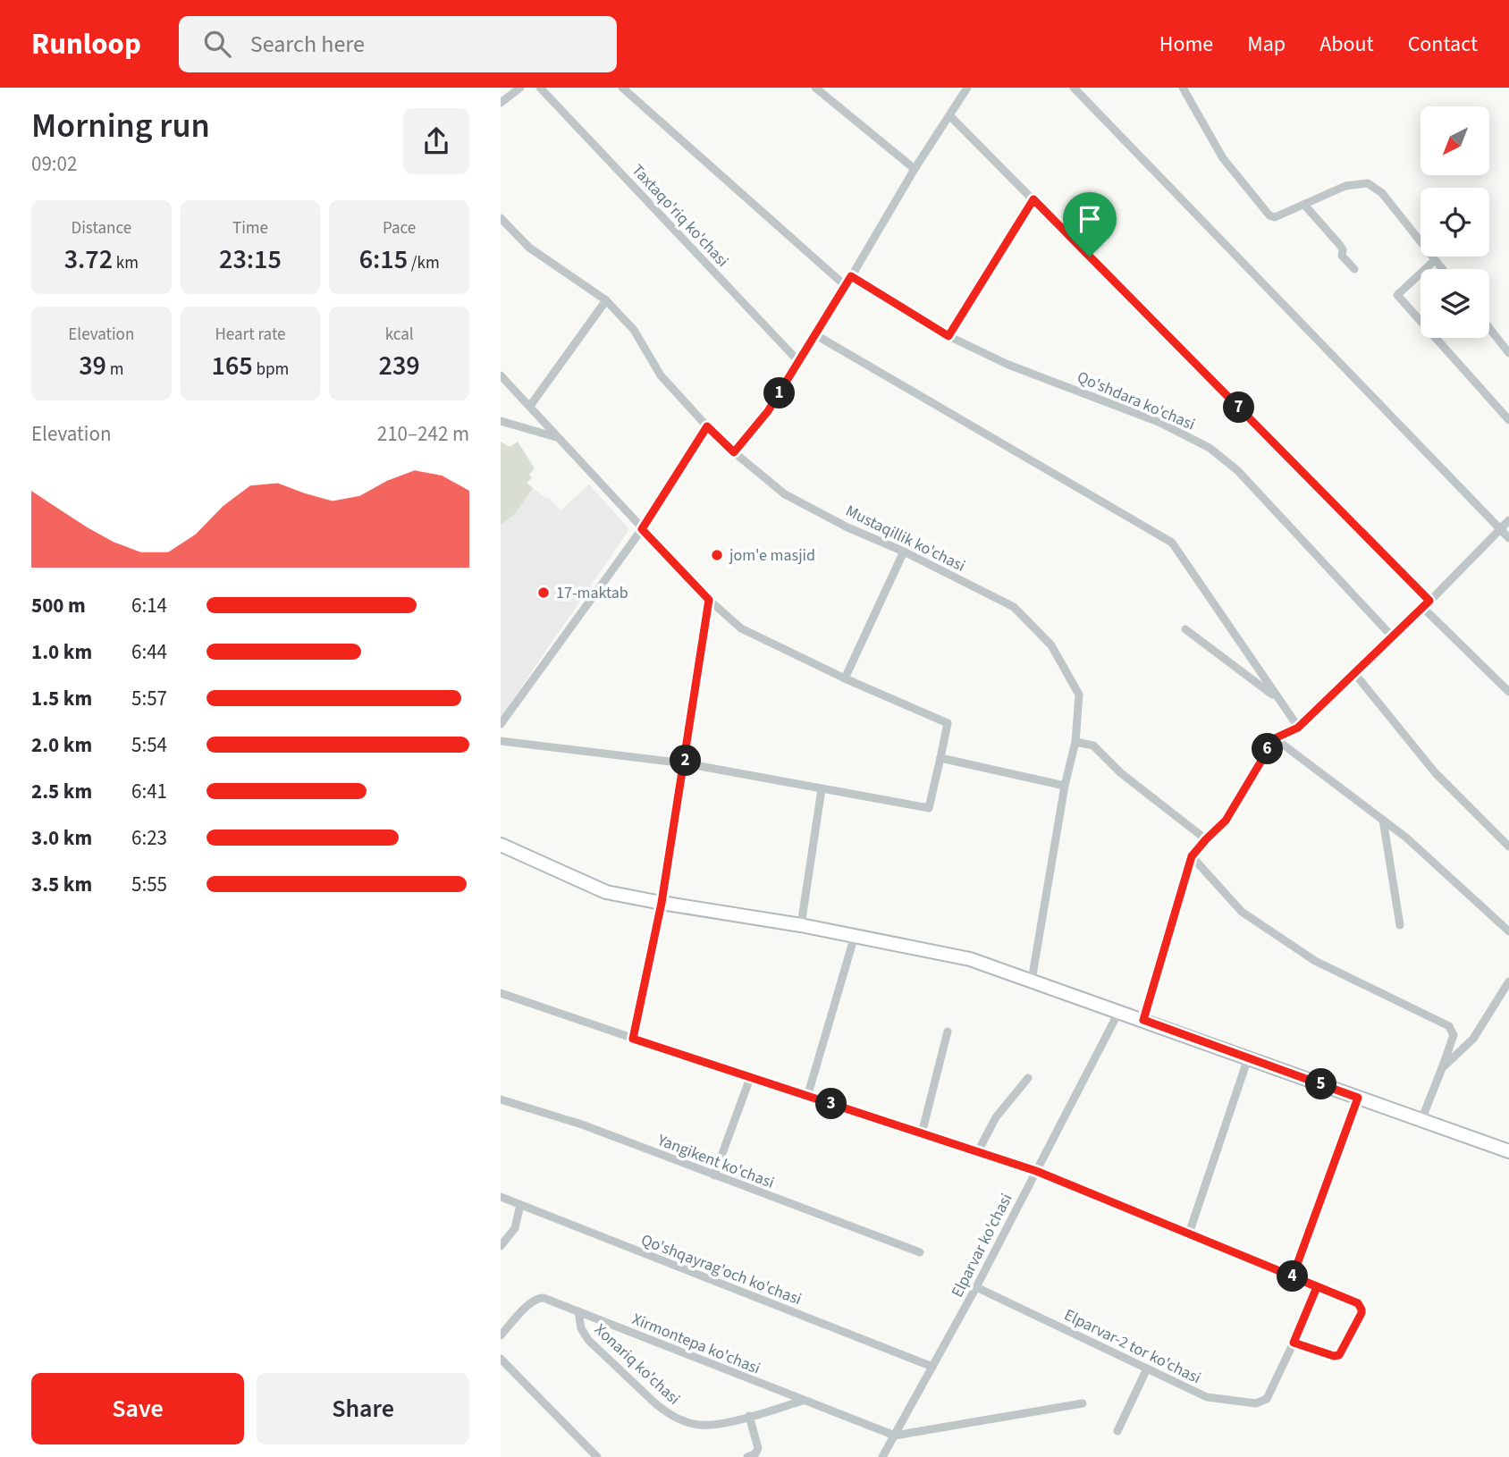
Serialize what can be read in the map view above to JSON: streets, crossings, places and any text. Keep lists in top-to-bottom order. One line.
{"streets":{"street":["Taxtaqo'riq ko'chasi","Qo'shdara ko'chasi","Mustaqillik ko'chasi","Yangikent ko'chasi","Elparvar ko'chasi","Qo'shqayrag'och ko'chasi","Xirmontepa ko'chasi","Elparvar-2 tor ko'chasi","Xonariq ko'chasi"]},"crossings":[["Elparvar ko'chasi","Qo'shqayrag'och ko'chasi"],["Elparvar ko'chasi","Xirmontepa ko'chasi"],["Elparvar ko'chasi","Elparvar-2 tor ko'chasi"],["Xirmontepa ko'chasi","Xonariq ko'chasi"]],"places":["jom'e masjid","17-maktab"],"north":"bottom left","page":{"header":"Runloop","search":"Search here","nav":["Home","Map","About","Contact"],"heading":["Morning run","09:02"],"stats":[["Distance","3.72 km"],["Time","23:15"],["Pace","6:15 /km"],["Elevation","39 m"],["Heart rate","165 bpm"],["kcal","239"]],"pins":["1","7","6","2","5","3","4"],"chart":["Elevation","210–242 m"],"list":[{"name":"500 m","note":"6:14"},{"name":"1.0 km","note":"6:44"},{"name":"1.5 km","note":"5:57"},{"name":"2.0 km","note":"5:54"},{"name":"2.5 km","note":"6:41"},{"name":"3.0 km","note":"6:23"},{"name":"3.5 km","note":"5:55"}],"buttons":["Save","Share"]}}
